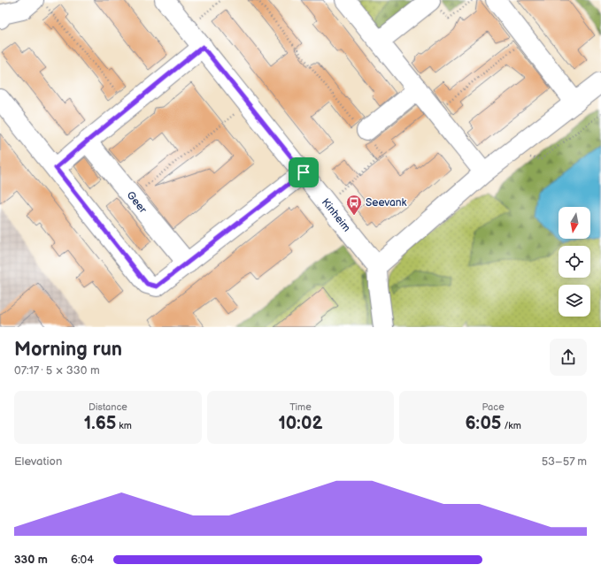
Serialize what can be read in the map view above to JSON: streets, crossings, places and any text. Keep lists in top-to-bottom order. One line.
{"streets":{"street":["Geer","Kinheim"]},"places":{"bus stop":["Seevank"]},"north":"bottom","page":{"heading":["Morning run","07:17 · 5 × 330 m"],"stats":[["Distance","1.65 km"],["Time","10:02"],["Pace","6:05 /km"]],"chart":["Elevation","53–57 m"],"list":[{"name":"330 m","note":"6:04"}]}}
